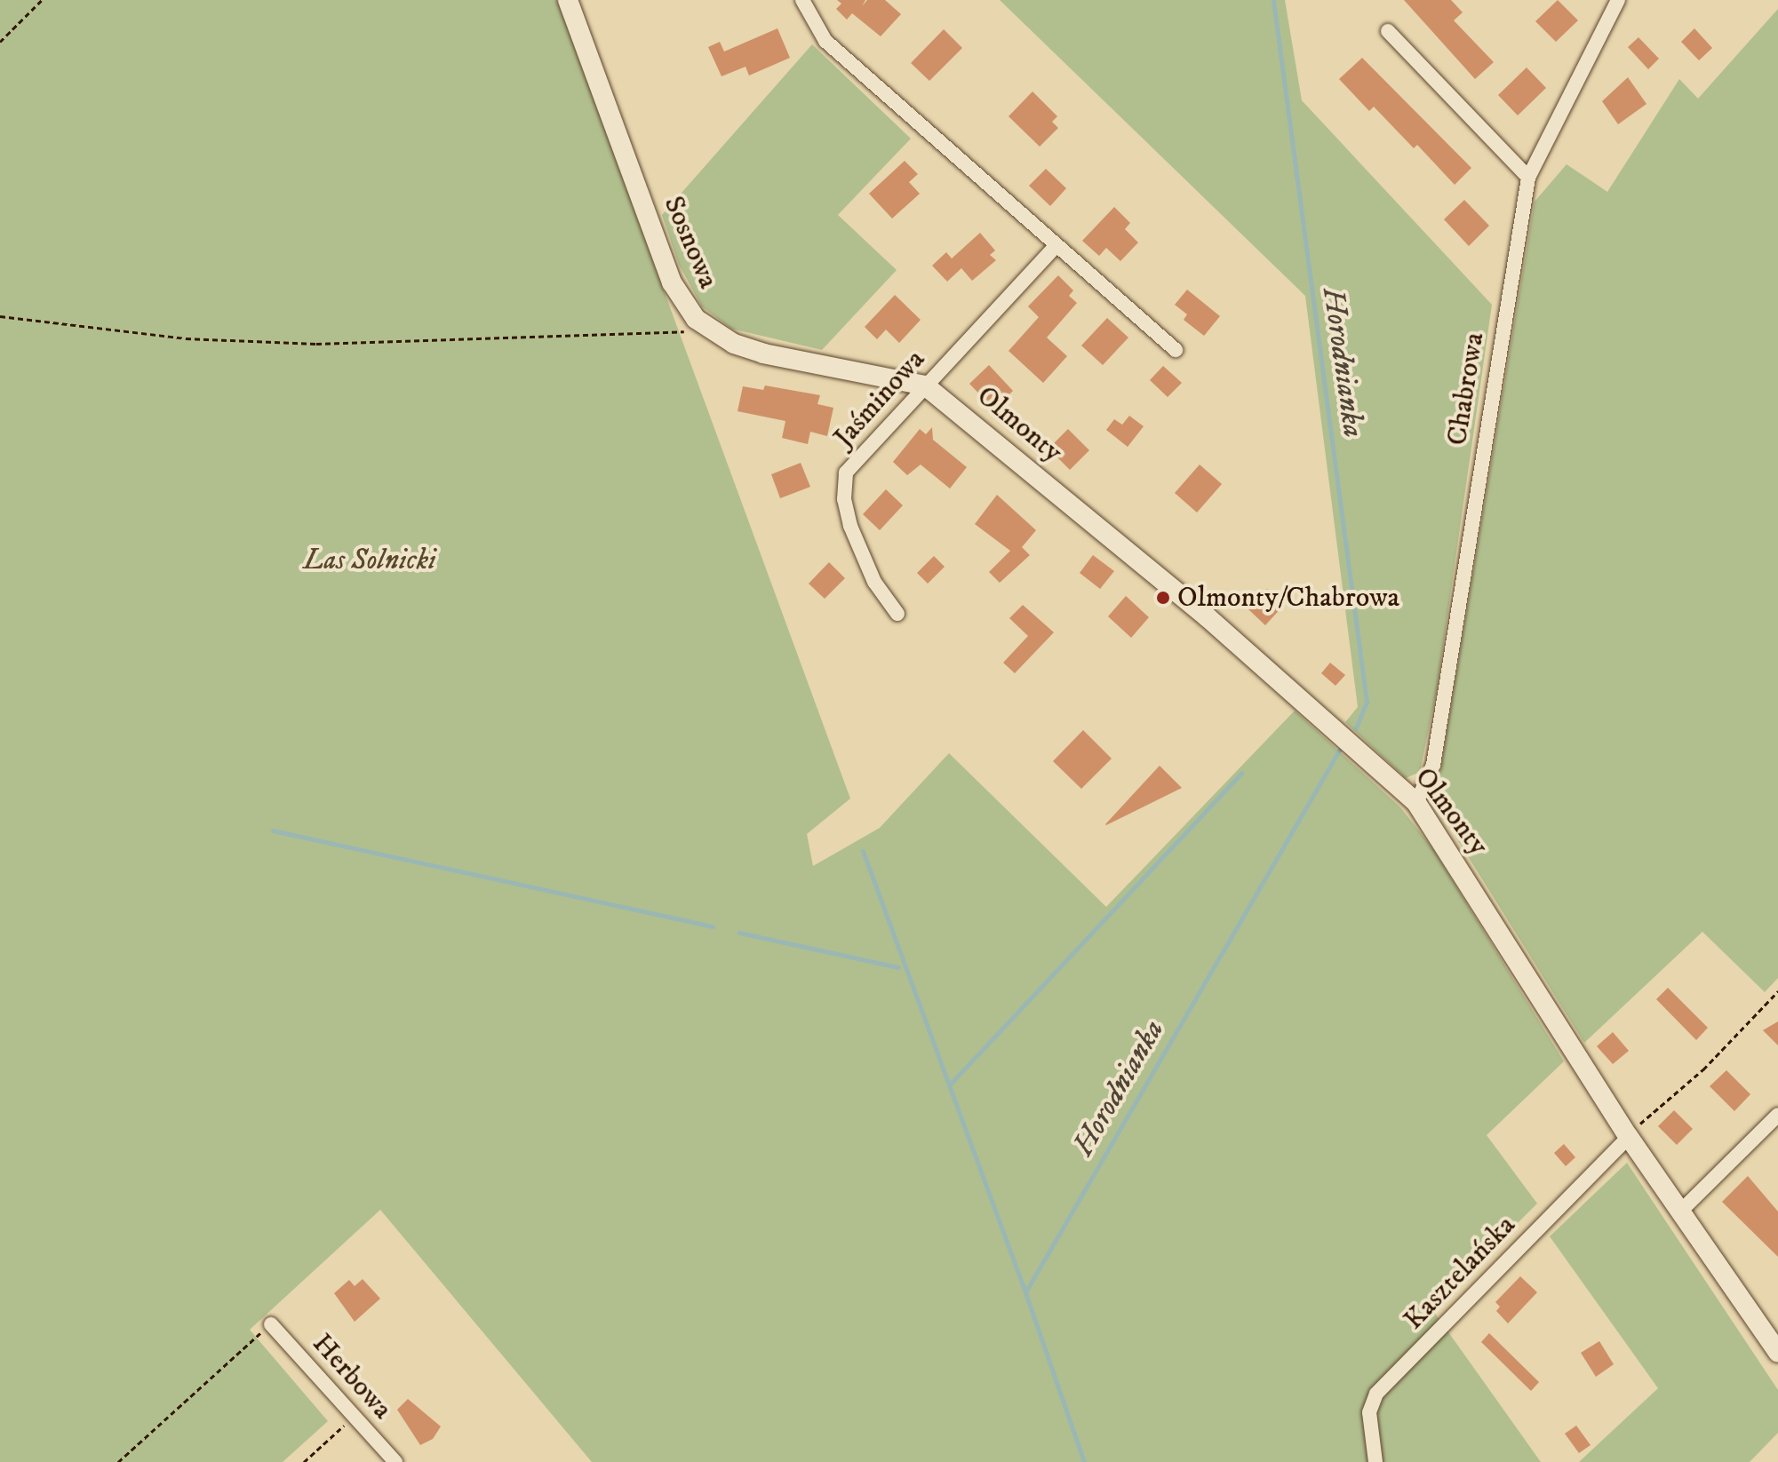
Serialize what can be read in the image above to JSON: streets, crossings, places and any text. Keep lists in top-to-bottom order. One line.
{"streets":{"street":["Sosnowa","Chabrowa","Jaśminowa","Olmonty","Kasztelańska","Herbowa"]},"crossings":[["Sosnowa","Jaśminowa"],["Sosnowa","Olmonty"],["Chabrowa","Olmonty"],["Jaśminowa","Olmonty"],["Olmonty","Kasztelańska"]],"water":["Horodnianka"],"parks":["Las Solnicki"],"places":["Olmonty/Chabrowa"]}
